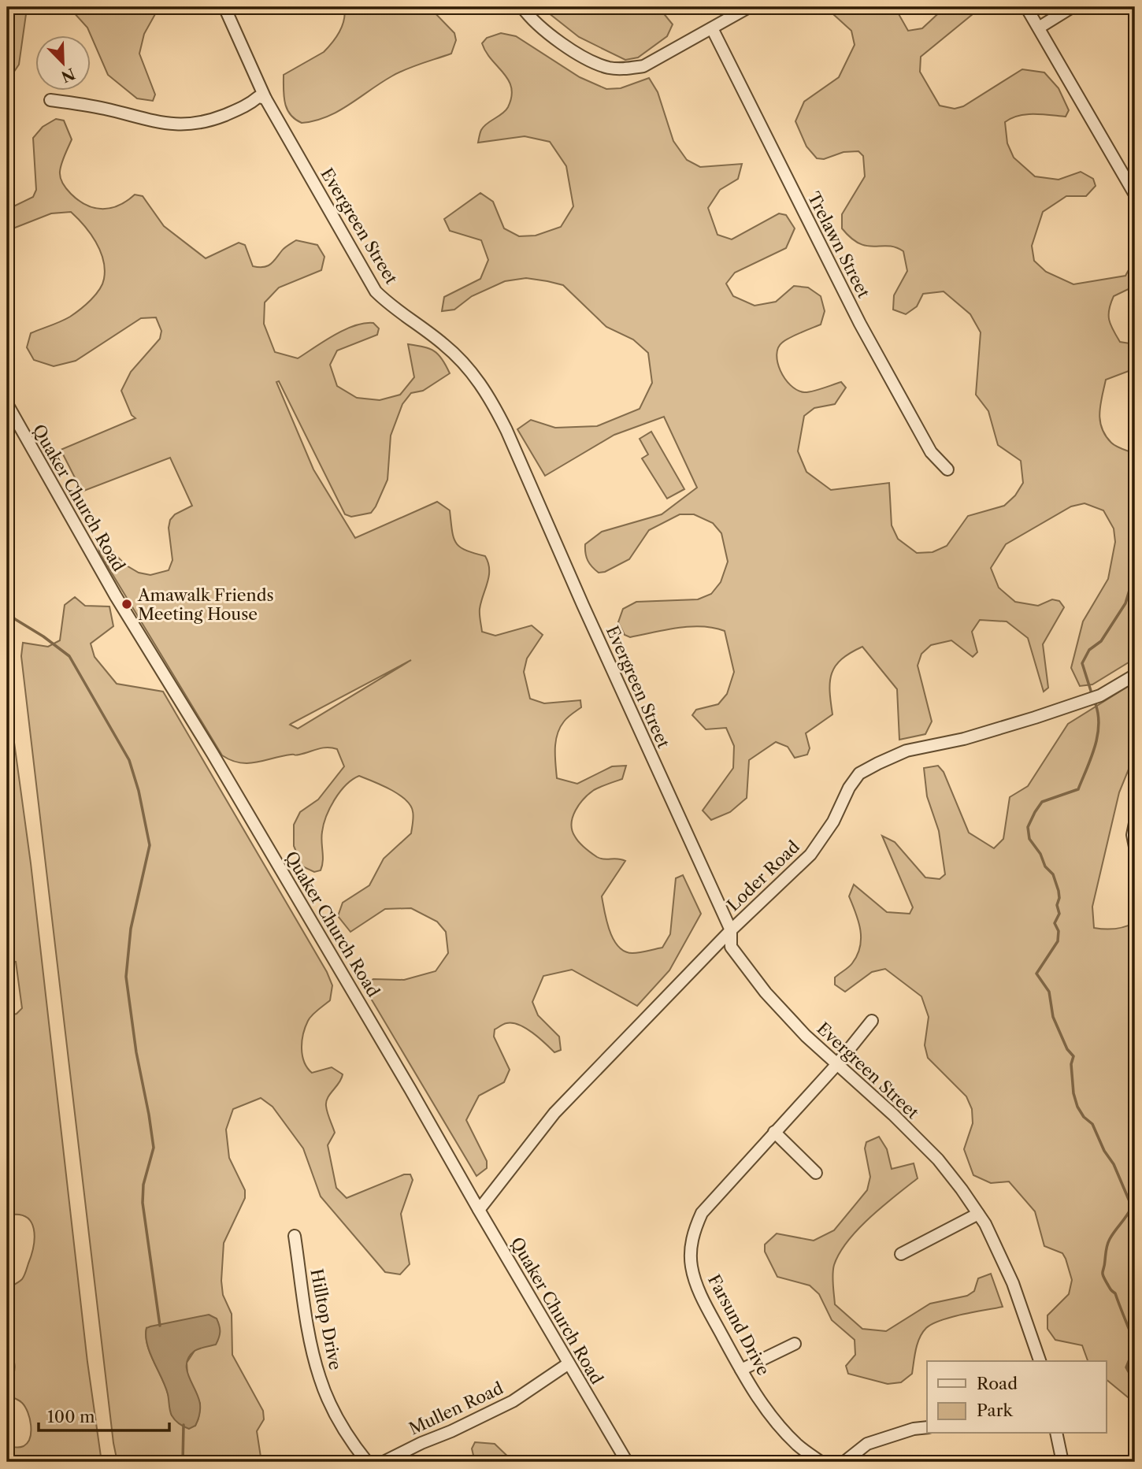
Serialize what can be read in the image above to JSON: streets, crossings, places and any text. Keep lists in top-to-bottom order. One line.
{"streets":{"street":["Evergreen Street","Trelawn Street","Quaker Church Road","Loder Road","Hilltop Drive","Farsund Drive","Mullen Road"]},"crossings":[["Evergreen Street","Loder Road"],["Evergreen Street","Farsund Drive"],["Quaker Church Road","Loder Road"],["Quaker Church Road","Mullen Road"]],"places":["Amawalk Friends Meeting House"],"legend":["Road","Park"],"scale_bar":"100 m","north":"bottom right"}
